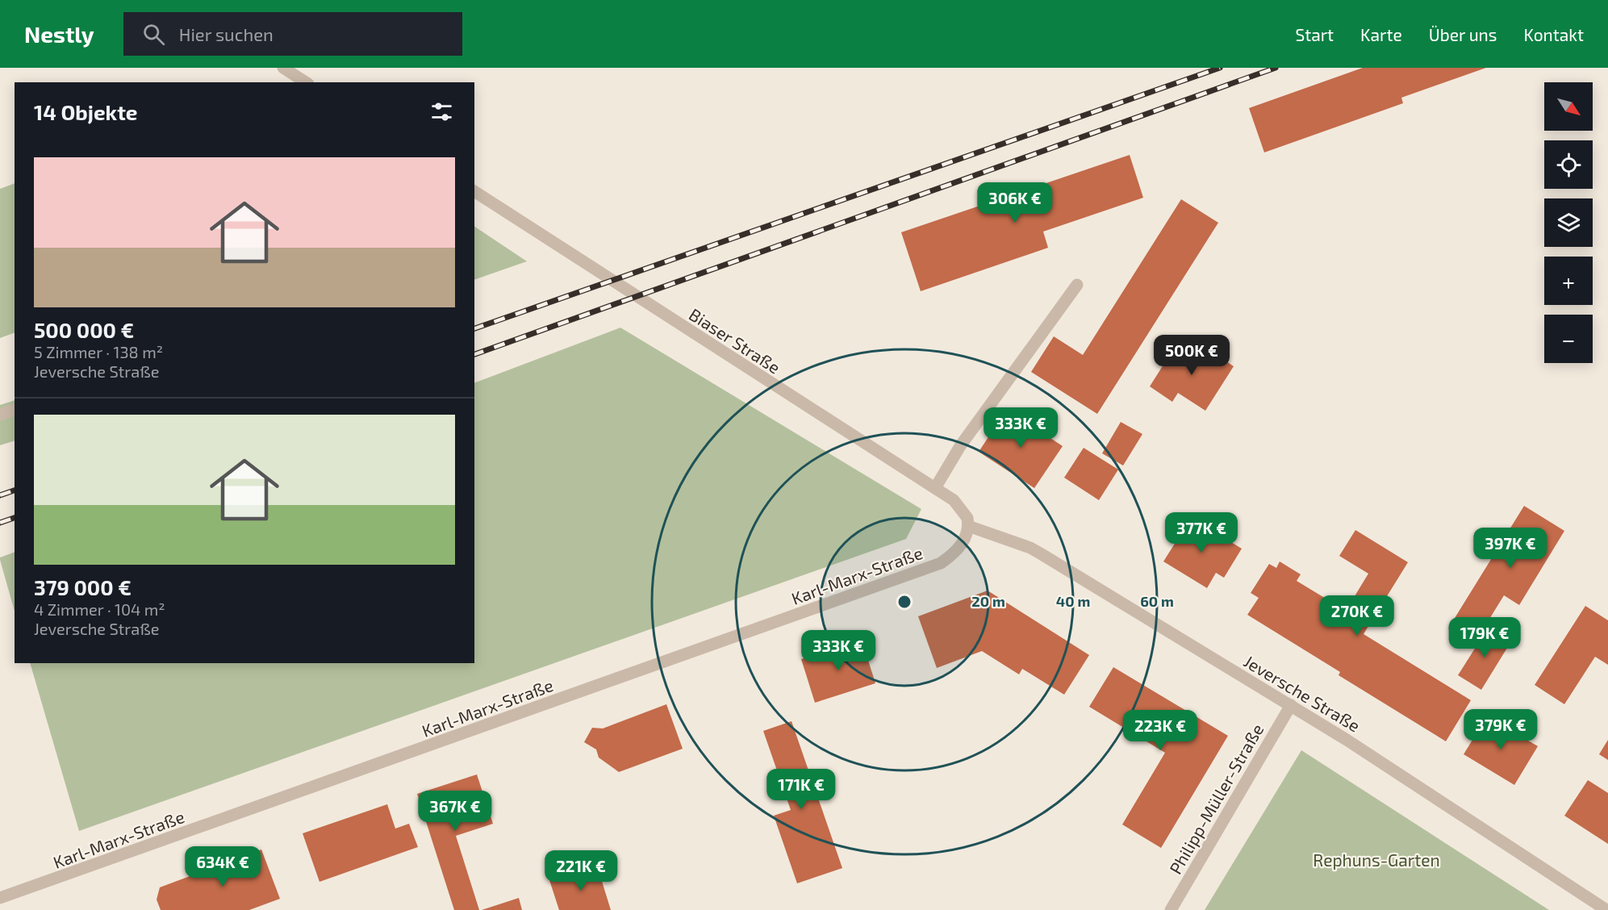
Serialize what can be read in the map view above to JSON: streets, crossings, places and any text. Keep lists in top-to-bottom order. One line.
{"streets":{"street":["Biaser Straße","Karl-Marx-Straße","Jeversche Straße","Philipp-Müller-Straße"]},"crossings":[["Biaser Straße","Karl-Marx-Straße"],["Biaser Straße","Jeversche Straße"],["Karl-Marx-Straße","Jeversche Straße"],["Jeversche Straße","Philipp-Müller-Straße"]],"parks":["Rephuns-Garten"],"north":"bottom right","page":{"header":"Nestly","search":"Hier suchen","nav":["Start","Karte","Über uns","Kontakt"],"map_buttons":["+","−"],"heading":"14 Objekte","list":[{"name":"500 000 €","note":"5 Zimmer · 138 m² · Jeversche Straße"},{"name":"379 000 €","note":"4 Zimmer · 104 m² · Jeversche Straße"}],"price":["306K €","500K €","333K €","377K €","397K €","270K €","179K €","333K €","379K €","223K €","171K €","367K €","634K €","221K €"]},"rings":["20 m","40 m","60 m"]}
